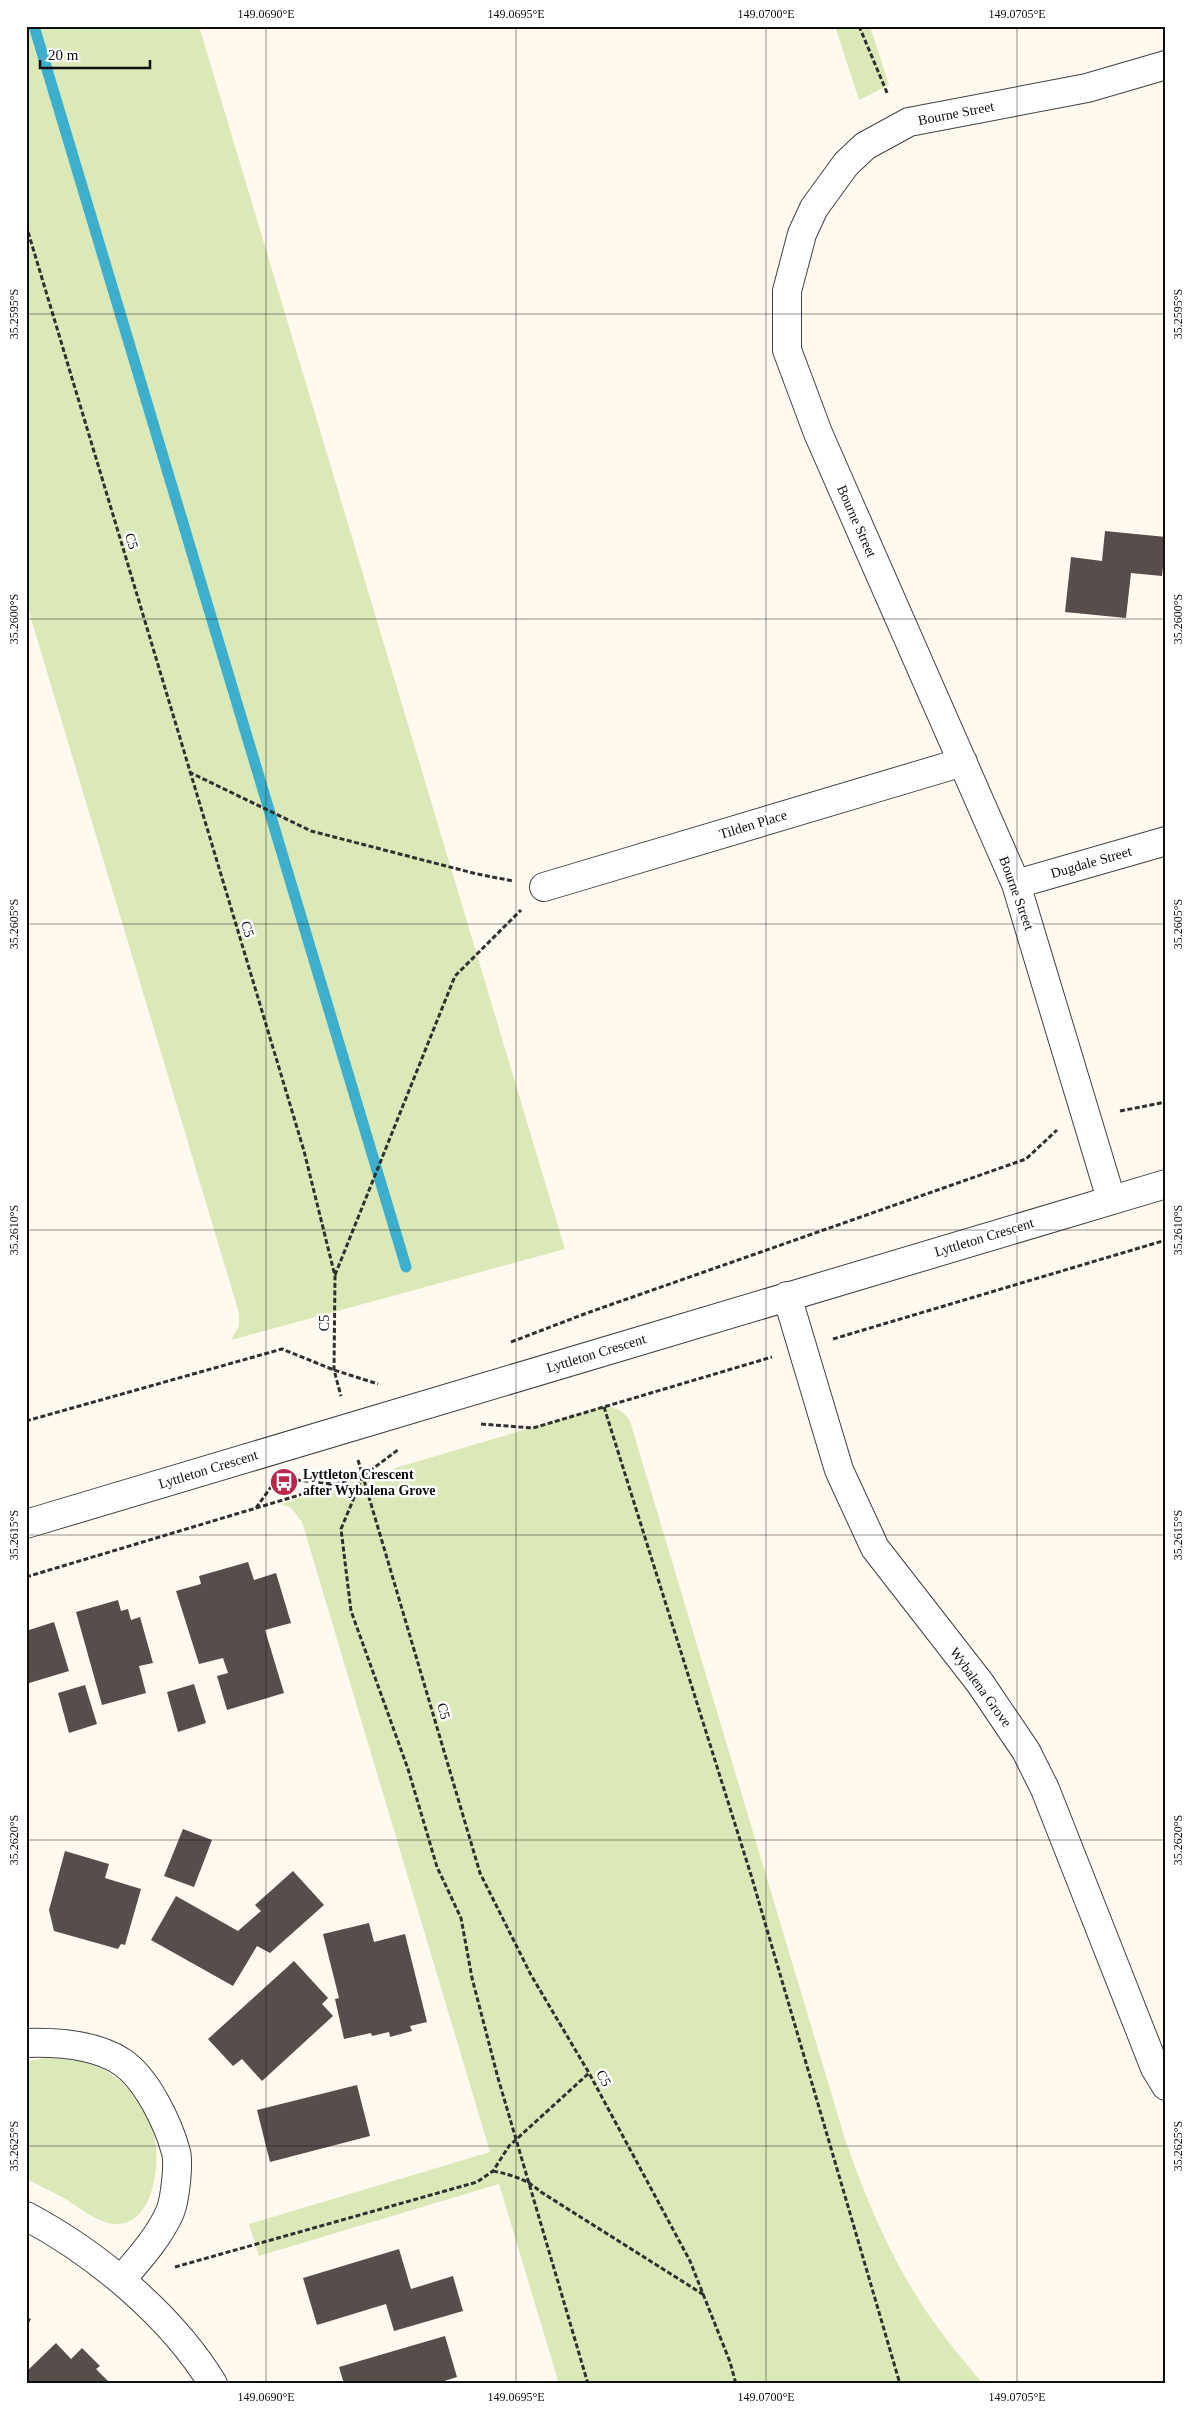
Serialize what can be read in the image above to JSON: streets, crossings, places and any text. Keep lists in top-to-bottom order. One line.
{"streets":{"street":["Bourne Street","Tilden Place","Dugdale Street","Lyttleton Crescent","Wybalena Grove"],"path":["C5"]},"crossings":[["Bourne Street","Tilden Place"],["Bourne Street","Dugdale Street"],["Bourne Street","Lyttleton Crescent"],["C5","Lyttleton Crescent"],["Lyttleton Crescent","Wybalena Grove"]],"places":{"bus stop":["Lyttleton Crescent after Wybalena Grove"]},"scale_bar":"20 m","coordinates":["149.0690°E","149.0695°E","149.0700°E","149.0705°E","35.2595°S","35.2600°S","35.2605°S","35.2610°S","35.2615°S","35.2620°S","35.2625°S"]}
